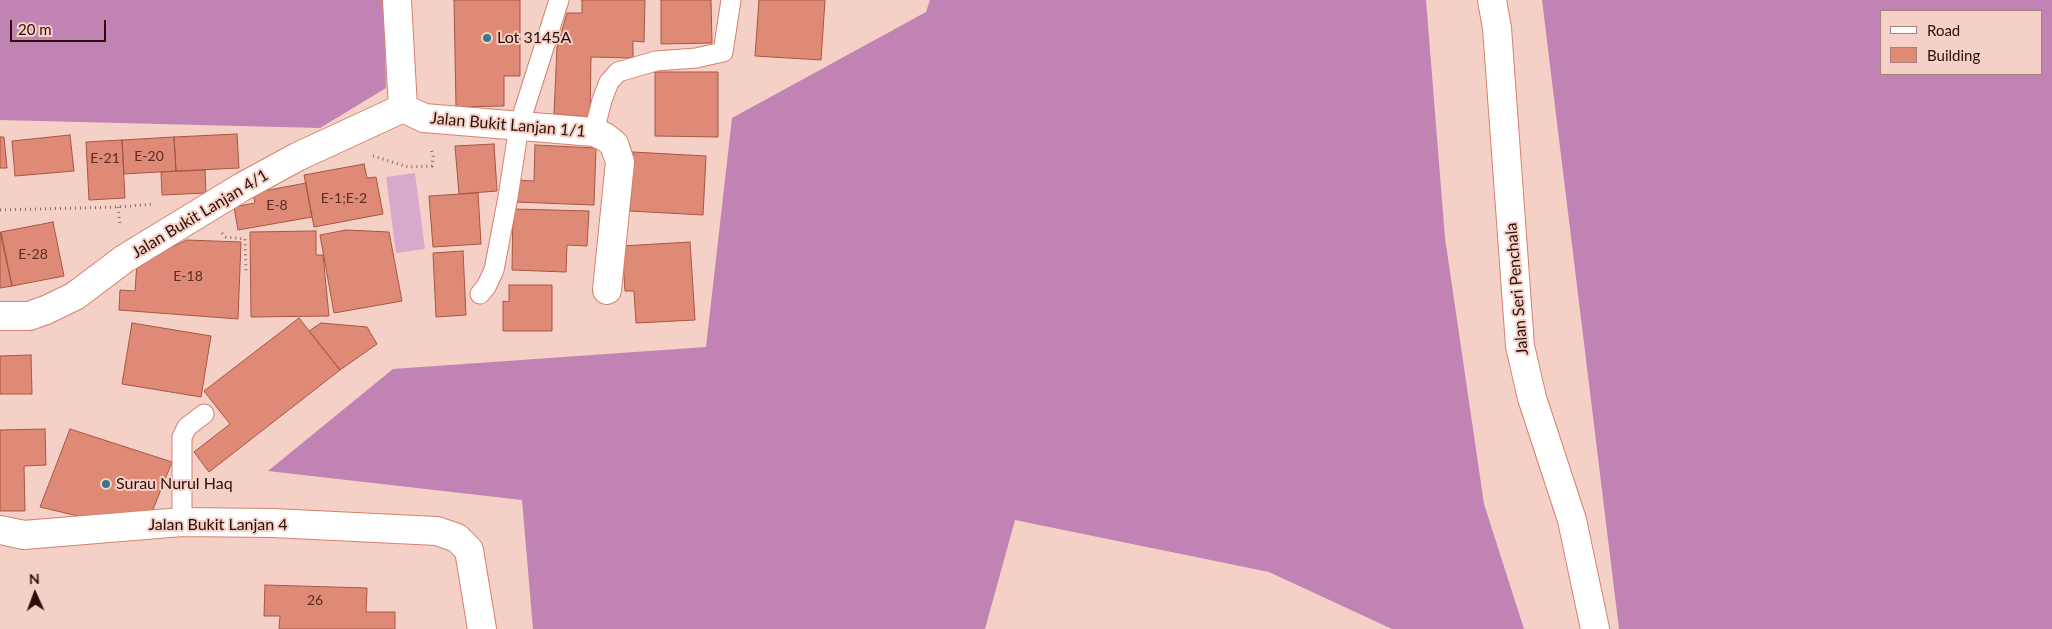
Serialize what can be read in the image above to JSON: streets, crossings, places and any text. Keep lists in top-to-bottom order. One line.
{"streets":{"street":["Jalan Bukit Lanjan 1/1","Jalan Bukit Lanjan 4/1","Jalan Seri Penchala","Jalan Bukit Lanjan 4"]},"crossings":[["Jalan Bukit Lanjan 1/1","Jalan Bukit Lanjan 4/1"]],"places":["Lot 3145A","Surau Nurul Haq"],"house_numbers":["E-20","E-21","E-1;E-2","E-8","E-28","E-18","26"],"legend":["Road","Building"],"scale_bar":"20 m","north":"top"}
